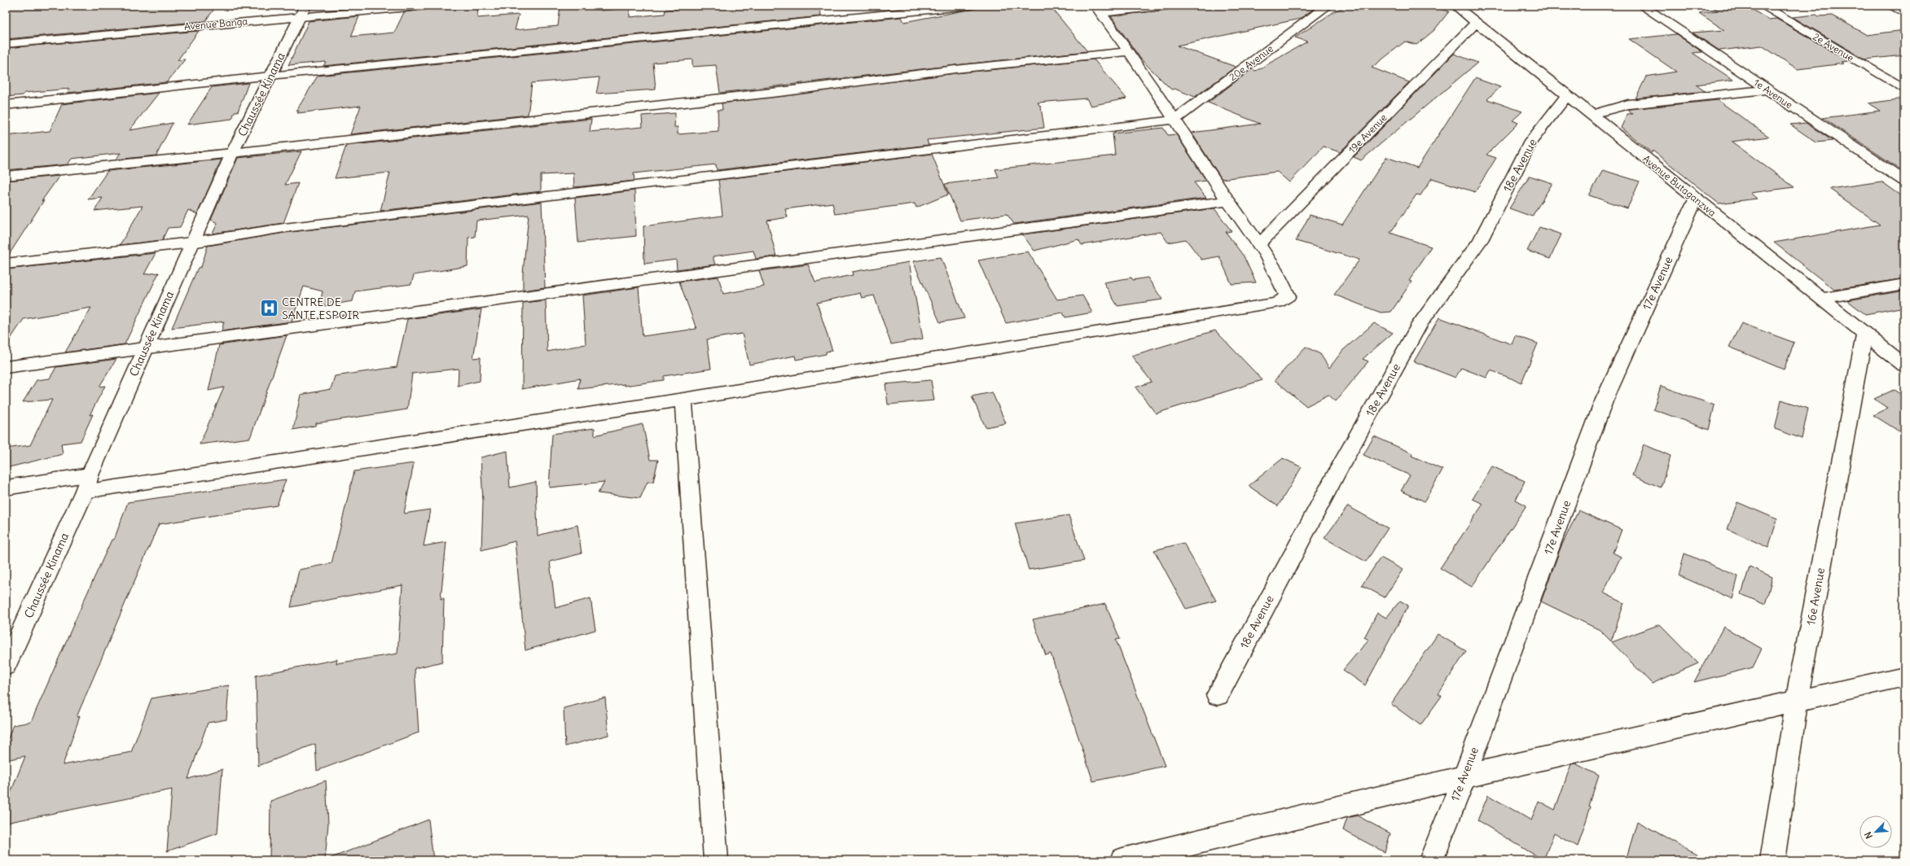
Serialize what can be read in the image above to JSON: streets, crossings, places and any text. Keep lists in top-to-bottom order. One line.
{"streets":{"street":["Avenue Banga","2e Avenue","20e Avenue","1e Avenue","Chaussée Kinama","19e Avenue","18e Avenue","Avenue Butaganzwa","17e Avenue","16e Avenue"]},"crossings":[["Avenue Banga","Chaussée Kinama"],["19e Avenue","Avenue Butaganzwa"],["18e Avenue","Avenue Butaganzwa"],["Avenue Butaganzwa","17e Avenue"],["Avenue Butaganzwa","16e Avenue"]],"places":{"hospital":["CENTRE DE SANTE ESPOIR"]},"north":"bottom left"}
